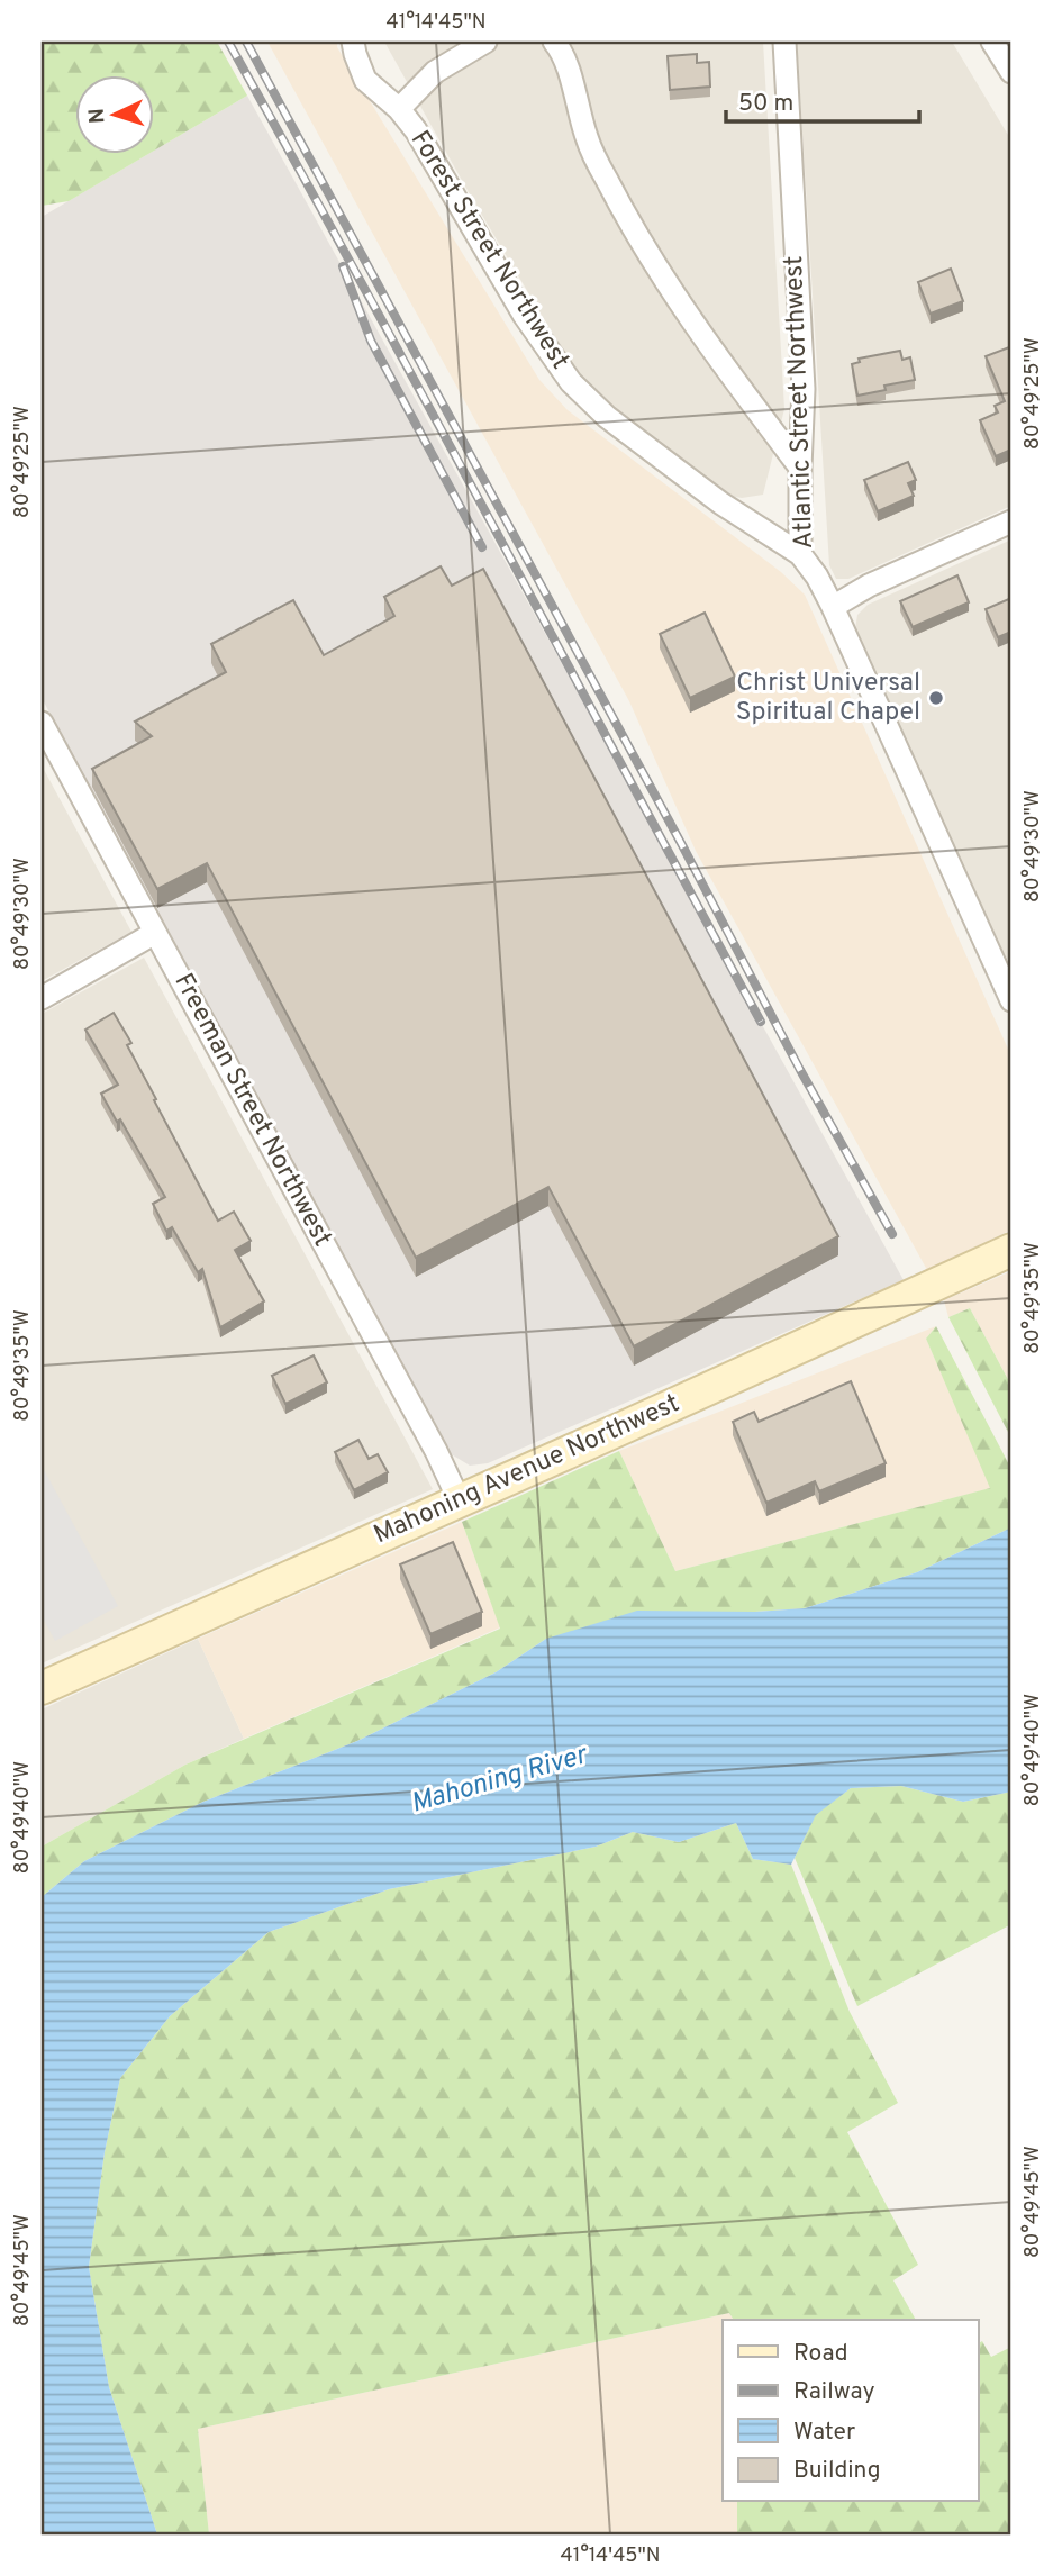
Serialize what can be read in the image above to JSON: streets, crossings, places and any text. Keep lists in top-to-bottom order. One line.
{"streets":{"main road":["Mahoning Avenue Northwest"],"street":["Forest Street Northwest","Atlantic Street Northwest","Freeman Street Northwest"]},"crossings":[["Forest Street Northwest","Atlantic Street Northwest"],["Freeman Street Northwest","Mahoning Avenue Northwest"]],"water":["Mahoning River"],"places":["Christ Universal Spiritual Chapel"],"legend":["Road","Railway","Water","Building"],"scale_bar":"50 m","north":"left","coordinates":["41°14'45\"N","80°49'25\"W","80°49'30\"W","80°49'35\"W","80°49'40\"W","80°49'45\"W"]}
